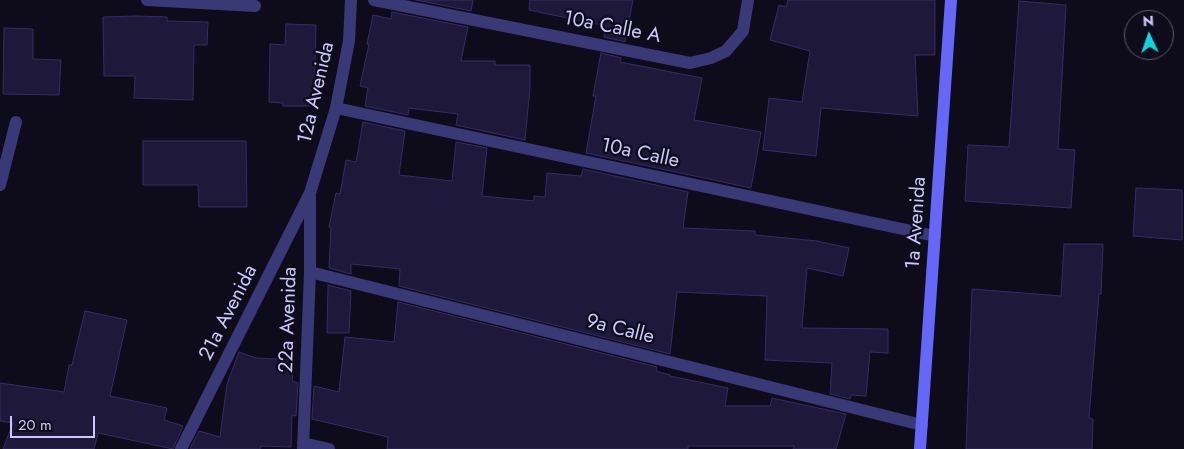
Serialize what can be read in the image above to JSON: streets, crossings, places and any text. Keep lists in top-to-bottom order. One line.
{"streets":{"street":["10a Calle A","12a Avenida","10a Calle","1a Avenida","21a Avenida","22a Avenida","9a Calle"]},"crossings":[["12a Avenida","10a Calle"],["12a Avenida","21a Avenida"],["12a Avenida","22a Avenida"],["10a Calle","1a Avenida"],["1a Avenida","9a Calle"],["21a Avenida","22a Avenida"],["22a Avenida","9a Calle"]],"scale_bar":"20 m","north":"top"}
